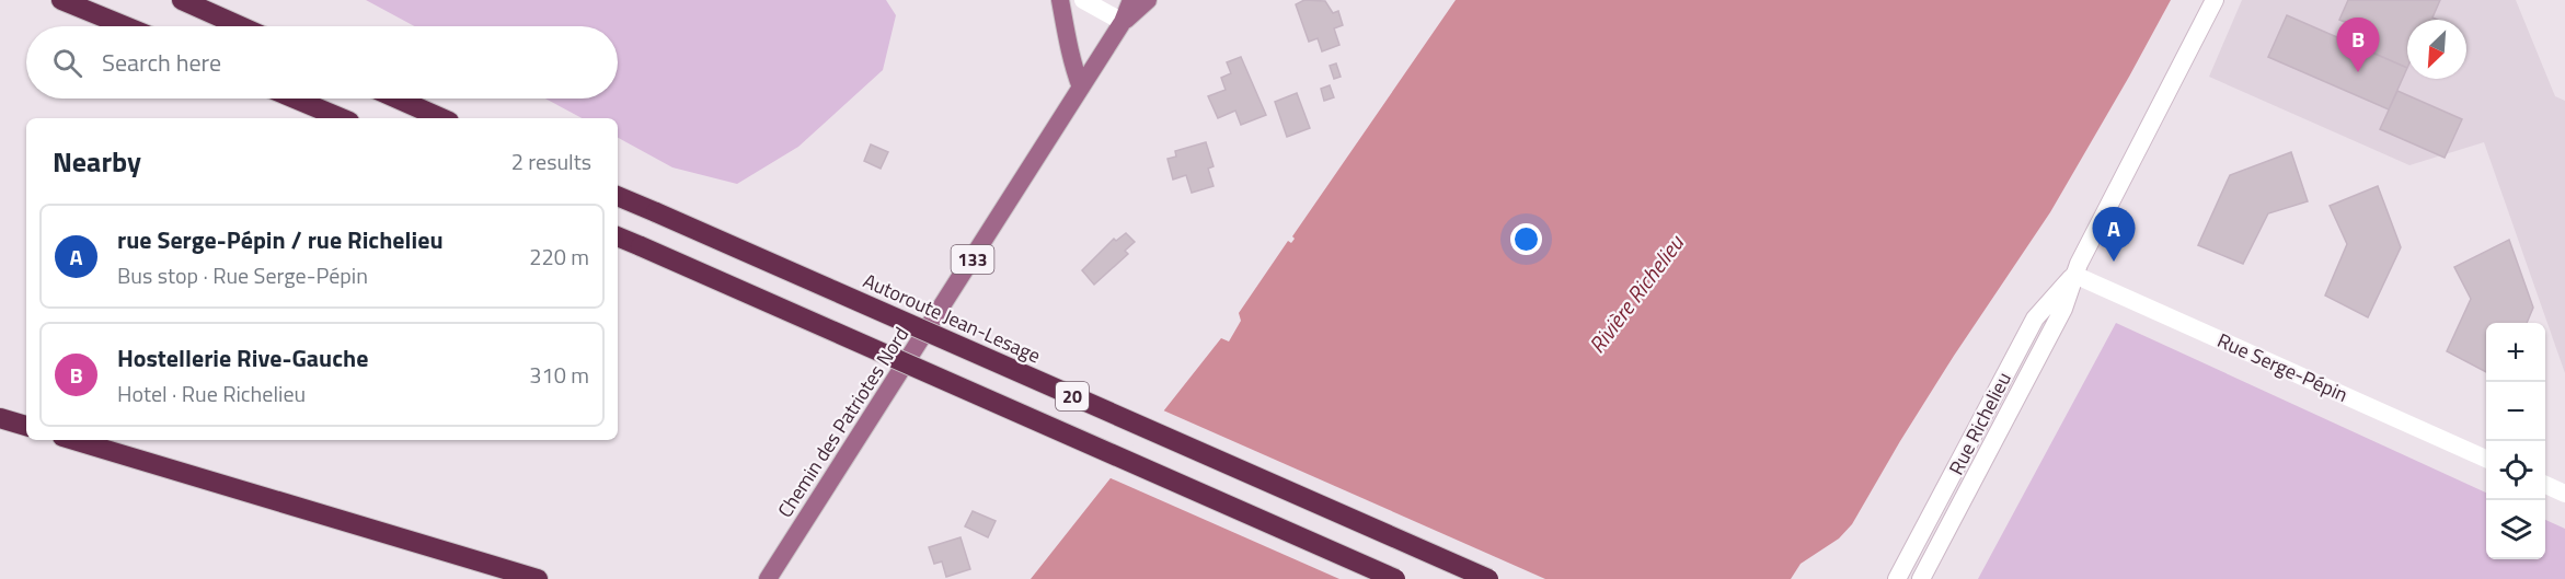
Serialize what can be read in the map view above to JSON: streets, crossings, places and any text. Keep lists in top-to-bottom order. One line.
{"streets":{"highway":["Autoroute Jean-Lesage","20"],"main road":["133","Rue Serge-Pépin","Chemin des Patriotes Nord","Rue Richelieu"]},"crossings":[["Rue Serge-Pépin","Rue Richelieu"]],"water":["Rivière Richelieu"],"north":"bottom left","page":{"pins":["B","A"],"search":"Search here","heading":["Nearby","2 results"],"list":[{"mark":"A","name":"rue Serge-Pépin / rue Richelieu","note":"Bus stop · Rue Serge-Pépin","value":"220 m"},{"mark":"B","name":"Hostellerie Rive-Gauche","note":"Hotel · Rue Richelieu","value":"310 m"}],"map_buttons":["+","−"]}}
